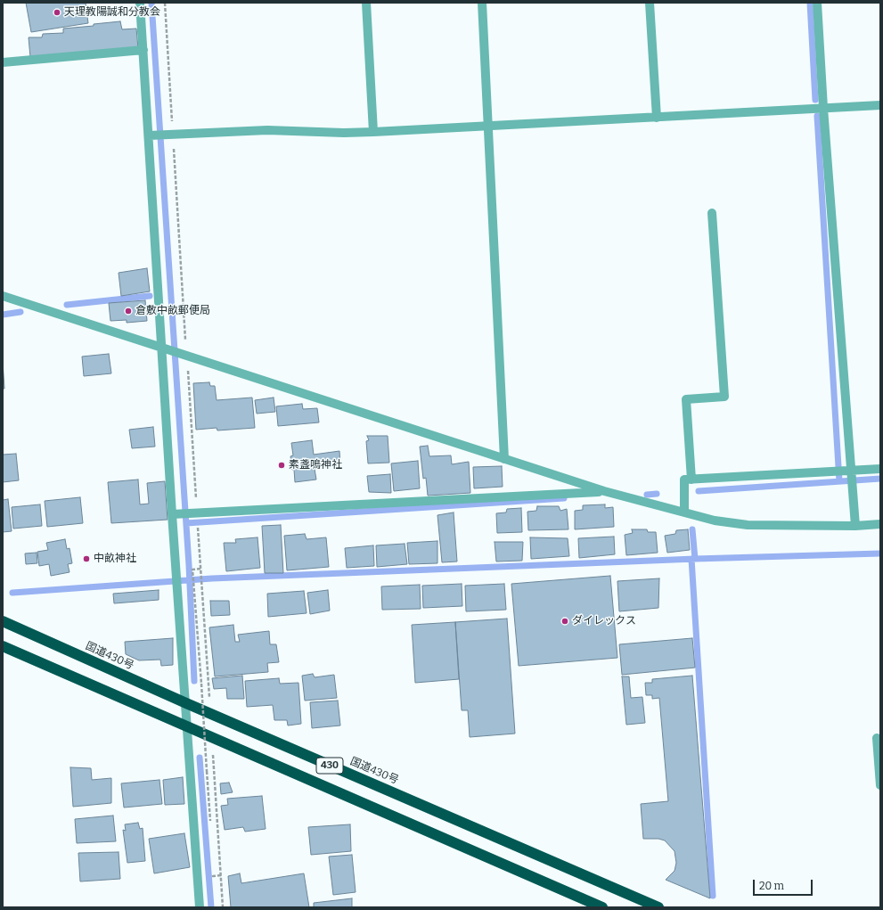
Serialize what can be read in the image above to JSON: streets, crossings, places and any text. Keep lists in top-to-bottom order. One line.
{"streets":{"highway":["国道430号","430"]},"places":["天理教陽誠和分教会","倉敷中畝郵便局","素盞鳴神社","中畝神社","ダイレックス"],"scale_bar":"20 m"}
